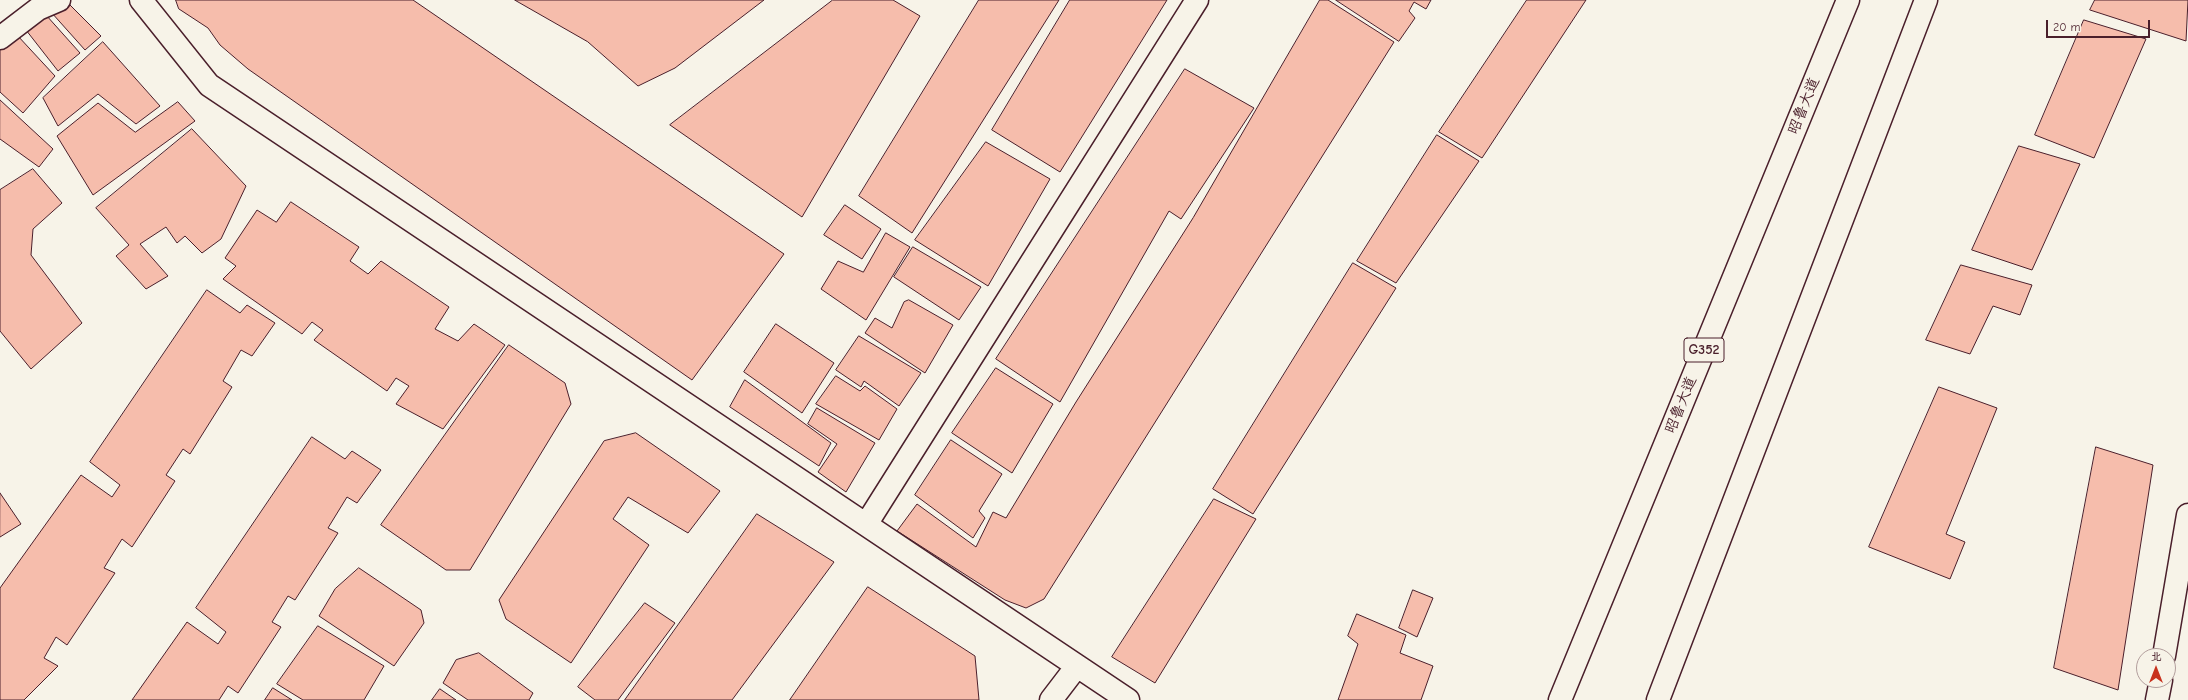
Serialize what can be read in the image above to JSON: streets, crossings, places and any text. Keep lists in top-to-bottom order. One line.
{"streets":{"main road":["昭鲁大道","G352"]},"scale_bar":"20 m","north":"top"}
